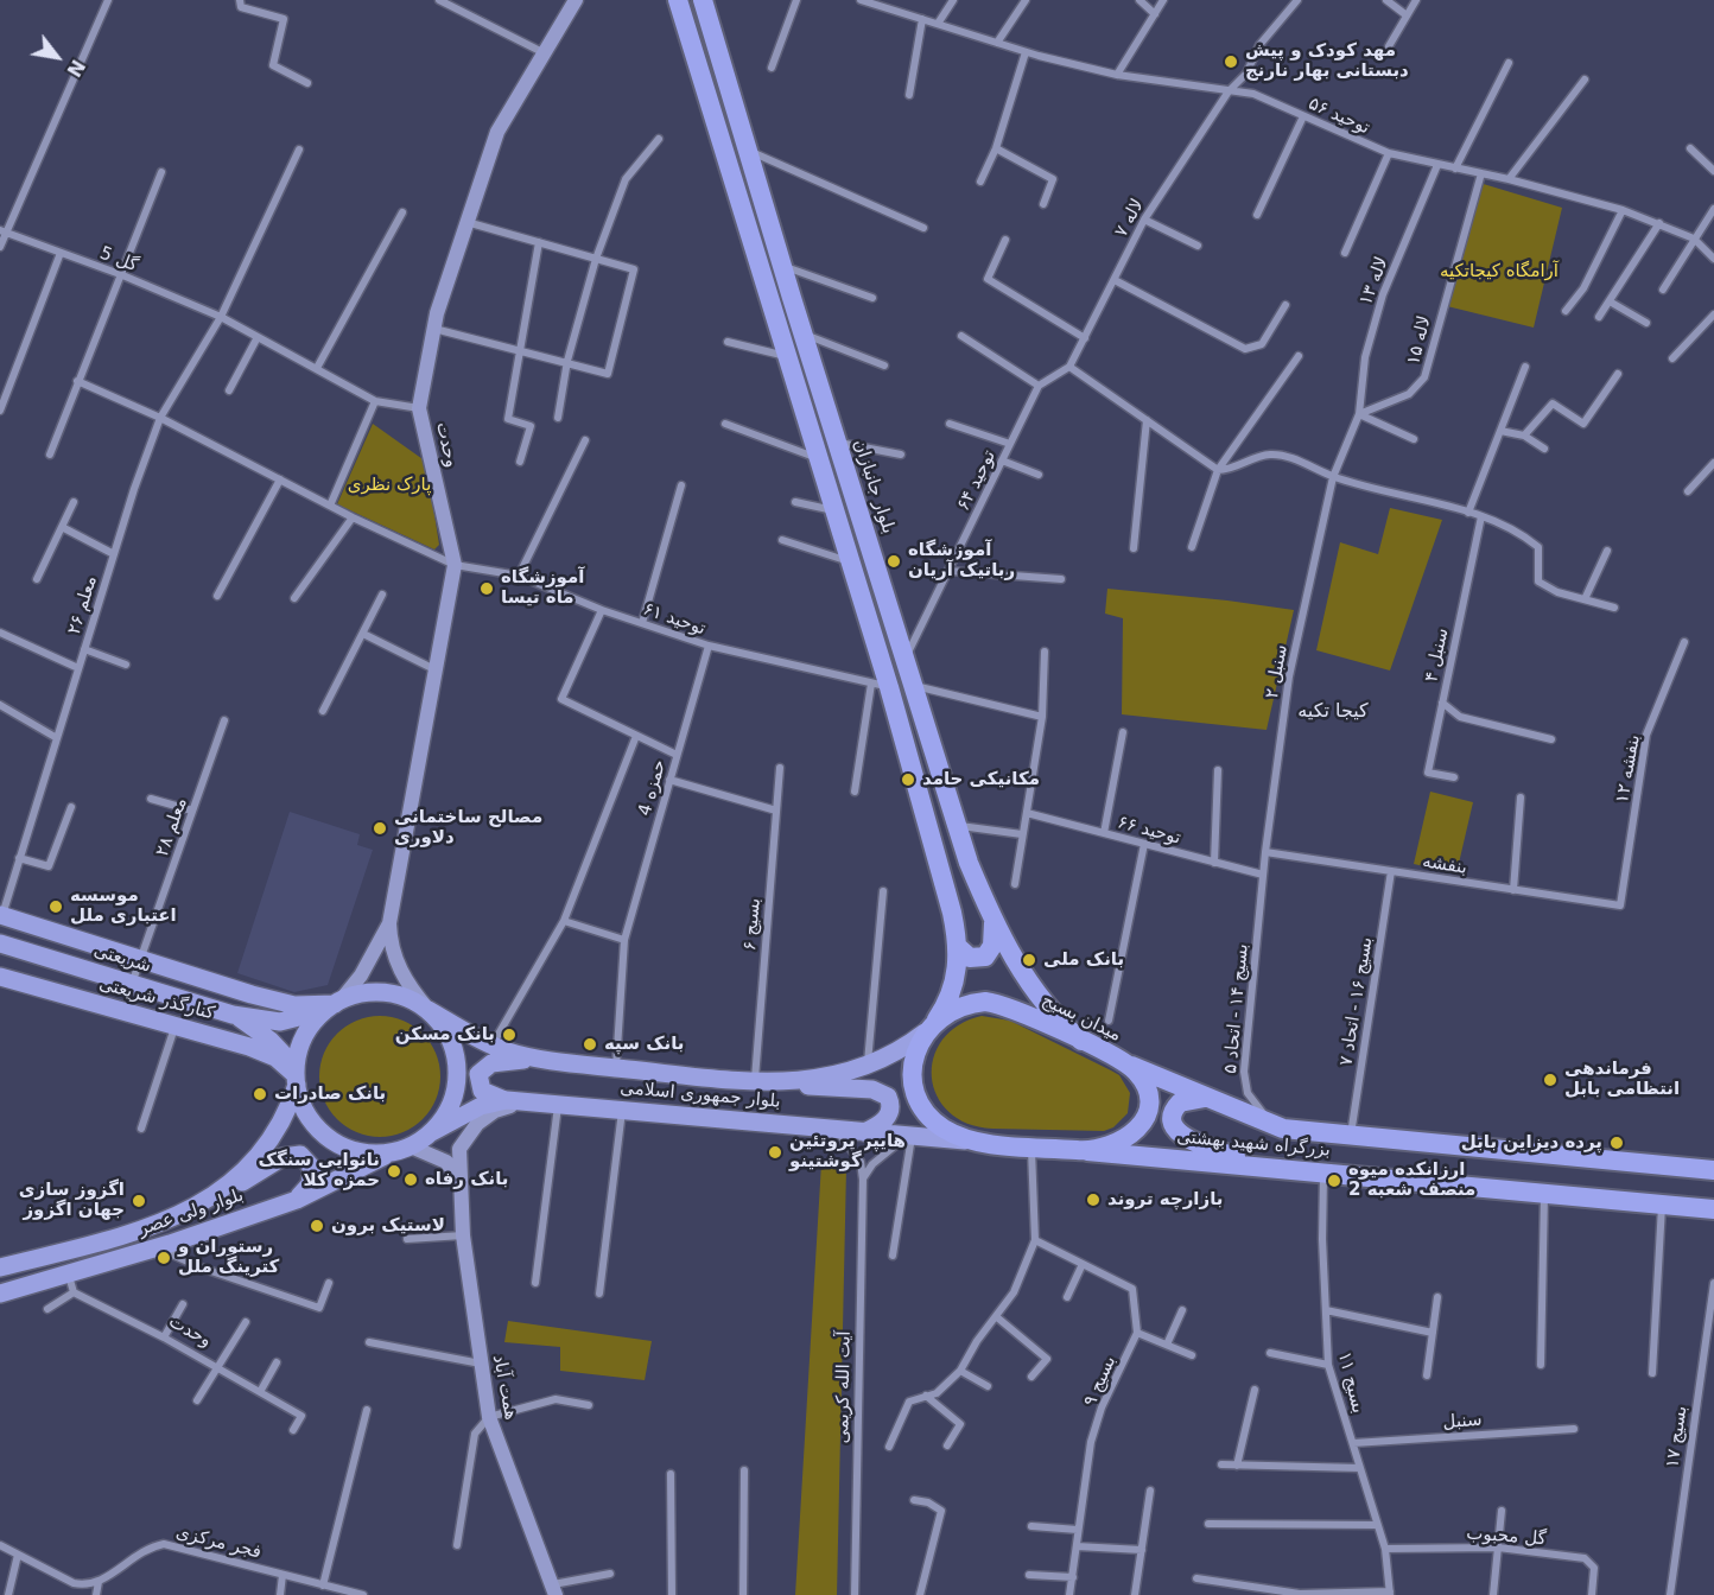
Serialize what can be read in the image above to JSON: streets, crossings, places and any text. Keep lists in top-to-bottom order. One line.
{"streets":{"highway":["بلوار جانبازان","میدان بسیج","بزرگراه شهید بهشتی"],"main road":["وحدت","شریعتی","کنارگذر شریعتی","بلوار جمهوری اسلامی","بلوار ولی عصر","همت آباد"],"street":["توحید ۵۶","لاله ۷","گل 5","لاله ۱۳","لاله ۱۵","توحید ۶۴","معلم ۲۶","توحید ۶۱","سنبل ۴","سنبل ۲","بنفشه ۱۲","حمزه 4","معلم ۲۸","توحید ۶۶","بنفشه","بسیج ۶","بسیج ۱۶ - اتحاد ۷","بسیج ۱۴ - اتحاد ۵","بسیج ۹","بسیج ۱۱","آیت الله کریمی","سنبل","بسیج ۱۷","گل محبوب","فجر مرکزی"]},"crossings":[["توحید ۵۶","لاله ۷"],["توحید ۵۶","لاله ۱۳"],["توحید ۵۶","لاله ۱۵"],["گل 5","معلم ۲۶"],["لاله ۱۳","لاله ۱۵"],["وحدت","توحید ۶۱"],["وحدت","کنارگذر شریعتی"],["وحدت","بلوار جمهوری اسلامی"],["وحدت","بلوار ولی عصر"],["توحید ۶۴","بلوار جانبازان"],["بلوار جانبازان","میدان بسیج"],["معلم ۲۶","توحید ۶۱"],["معلم ۲۶","کنارگذر شریعتی"],["توحید ۶۱","حمزه 4"],["سنبل ۲","توحید ۶۶"],["سنبل ۲","بنفشه"],["سنبل ۲","بسیج ۱۴ - اتحاد ۵"],["بنفشه ۱۲","بنفشه"],["حمزه 4","بلوار جمهوری اسلامی"],["معلم ۲۸","شریعتی"],["معلم ۲۸","کنارگذر شریعتی"],["توحید ۶۶","بسیج ۱۴ - اتحاد ۵"],["بنفشه","بسیج ۱۶ - اتحاد ۷"],["بسیج ۶","بلوار جمهوری اسلامی"],["کنارگذر شریعتی","بلوار جمهوری اسلامی"],["کنارگذر شریعتی","بلوار ولی عصر"],["بسیج ۱۶ - اتحاد ۷","بزرگراه شهید بهشتی"],["بسیج ۱۴ - اتحاد ۵","بزرگراه شهید بهشتی"],["میدان بسیج","بلوار جمهوری اسلامی"],["میدان بسیج","بزرگراه شهید بهشتی"],["بلوار جمهوری اسلامی","بلوار ولی عصر"],["بلوار جمهوری اسلامی","همت آباد"],["بلوار جمهوری اسلامی","آیت الله کریمی"],["بزرگراه شهید بهشتی","بسیج ۱۱"],["بسیج ۱۱","سنبل"],["بسیج ۱۱","گل محبوب"]],"districts":["کیجا تکیه"],"parks":["آرامگاه کیجاتکیه","پارک نظری"],"places":["مهد کودک و پیش دبستانی بهار نارنج","آموزشگاه رباتیک آریان","آموزشگاه ماه تیسا","مکانیکی حامد","مصالح ساختمانی دلاوری","موسسه اعتباری ملل","بانک ملی","بانک مسکن","بانک سپه","فرماندهی انتظامی بابل","بانک صادرات","پرده دیزاین بابل","هایپر پروتئین گوشتینو","نانوایی سنگک حمزه کلا","بانک رفاه","ارزانکده میوه منصف شعبه 2","بازارچه تروند","اگزوز سازی جهان اگزوز","لاستیک برون","رستوران و کترینگ ملل"],"north":"bottom right"}
